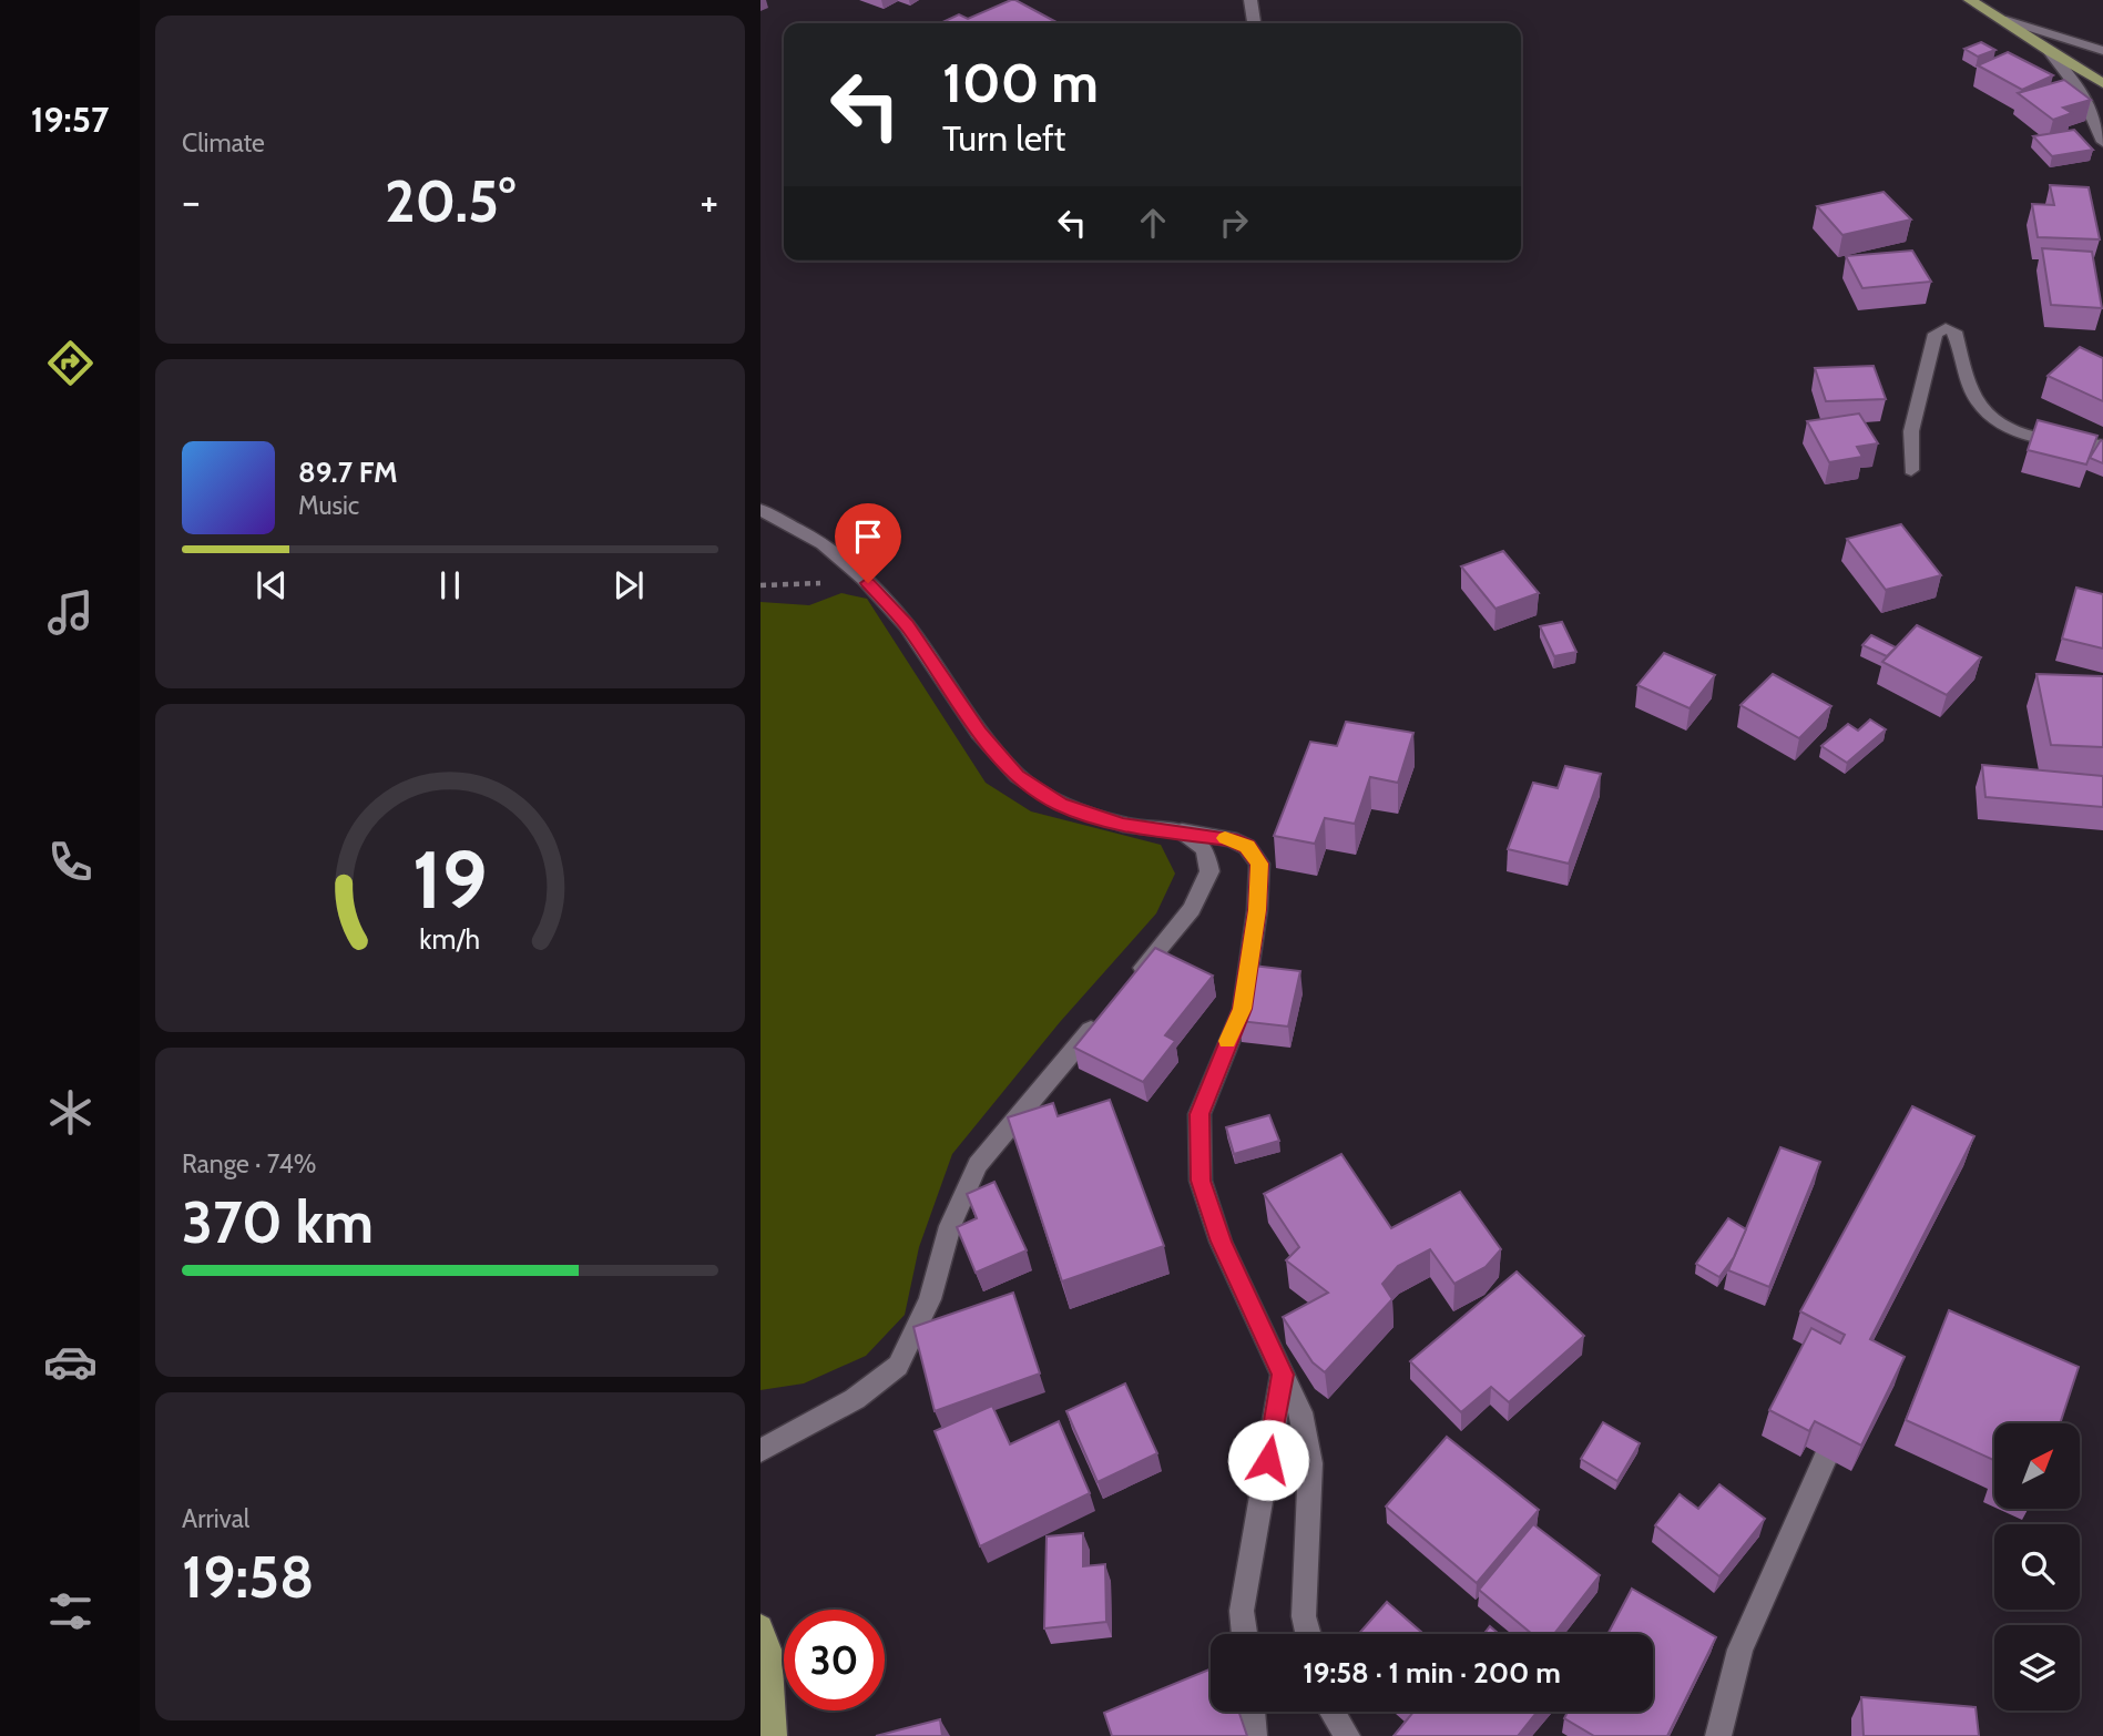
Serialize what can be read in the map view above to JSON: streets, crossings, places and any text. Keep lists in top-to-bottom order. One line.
{"north":"top right","page":{"tabs":"19:57","tile":["Climate",["Range · 74%","370 km"],["Arrival","19:58"]],"turn":["100 m","Turn left"],"heat":["−","20.5°","+"],"song":["89.7 FM","Music"],"limit":"30","trip":"19:58 · 1 min · 200 m","gauge":["19","km/h"]}}
